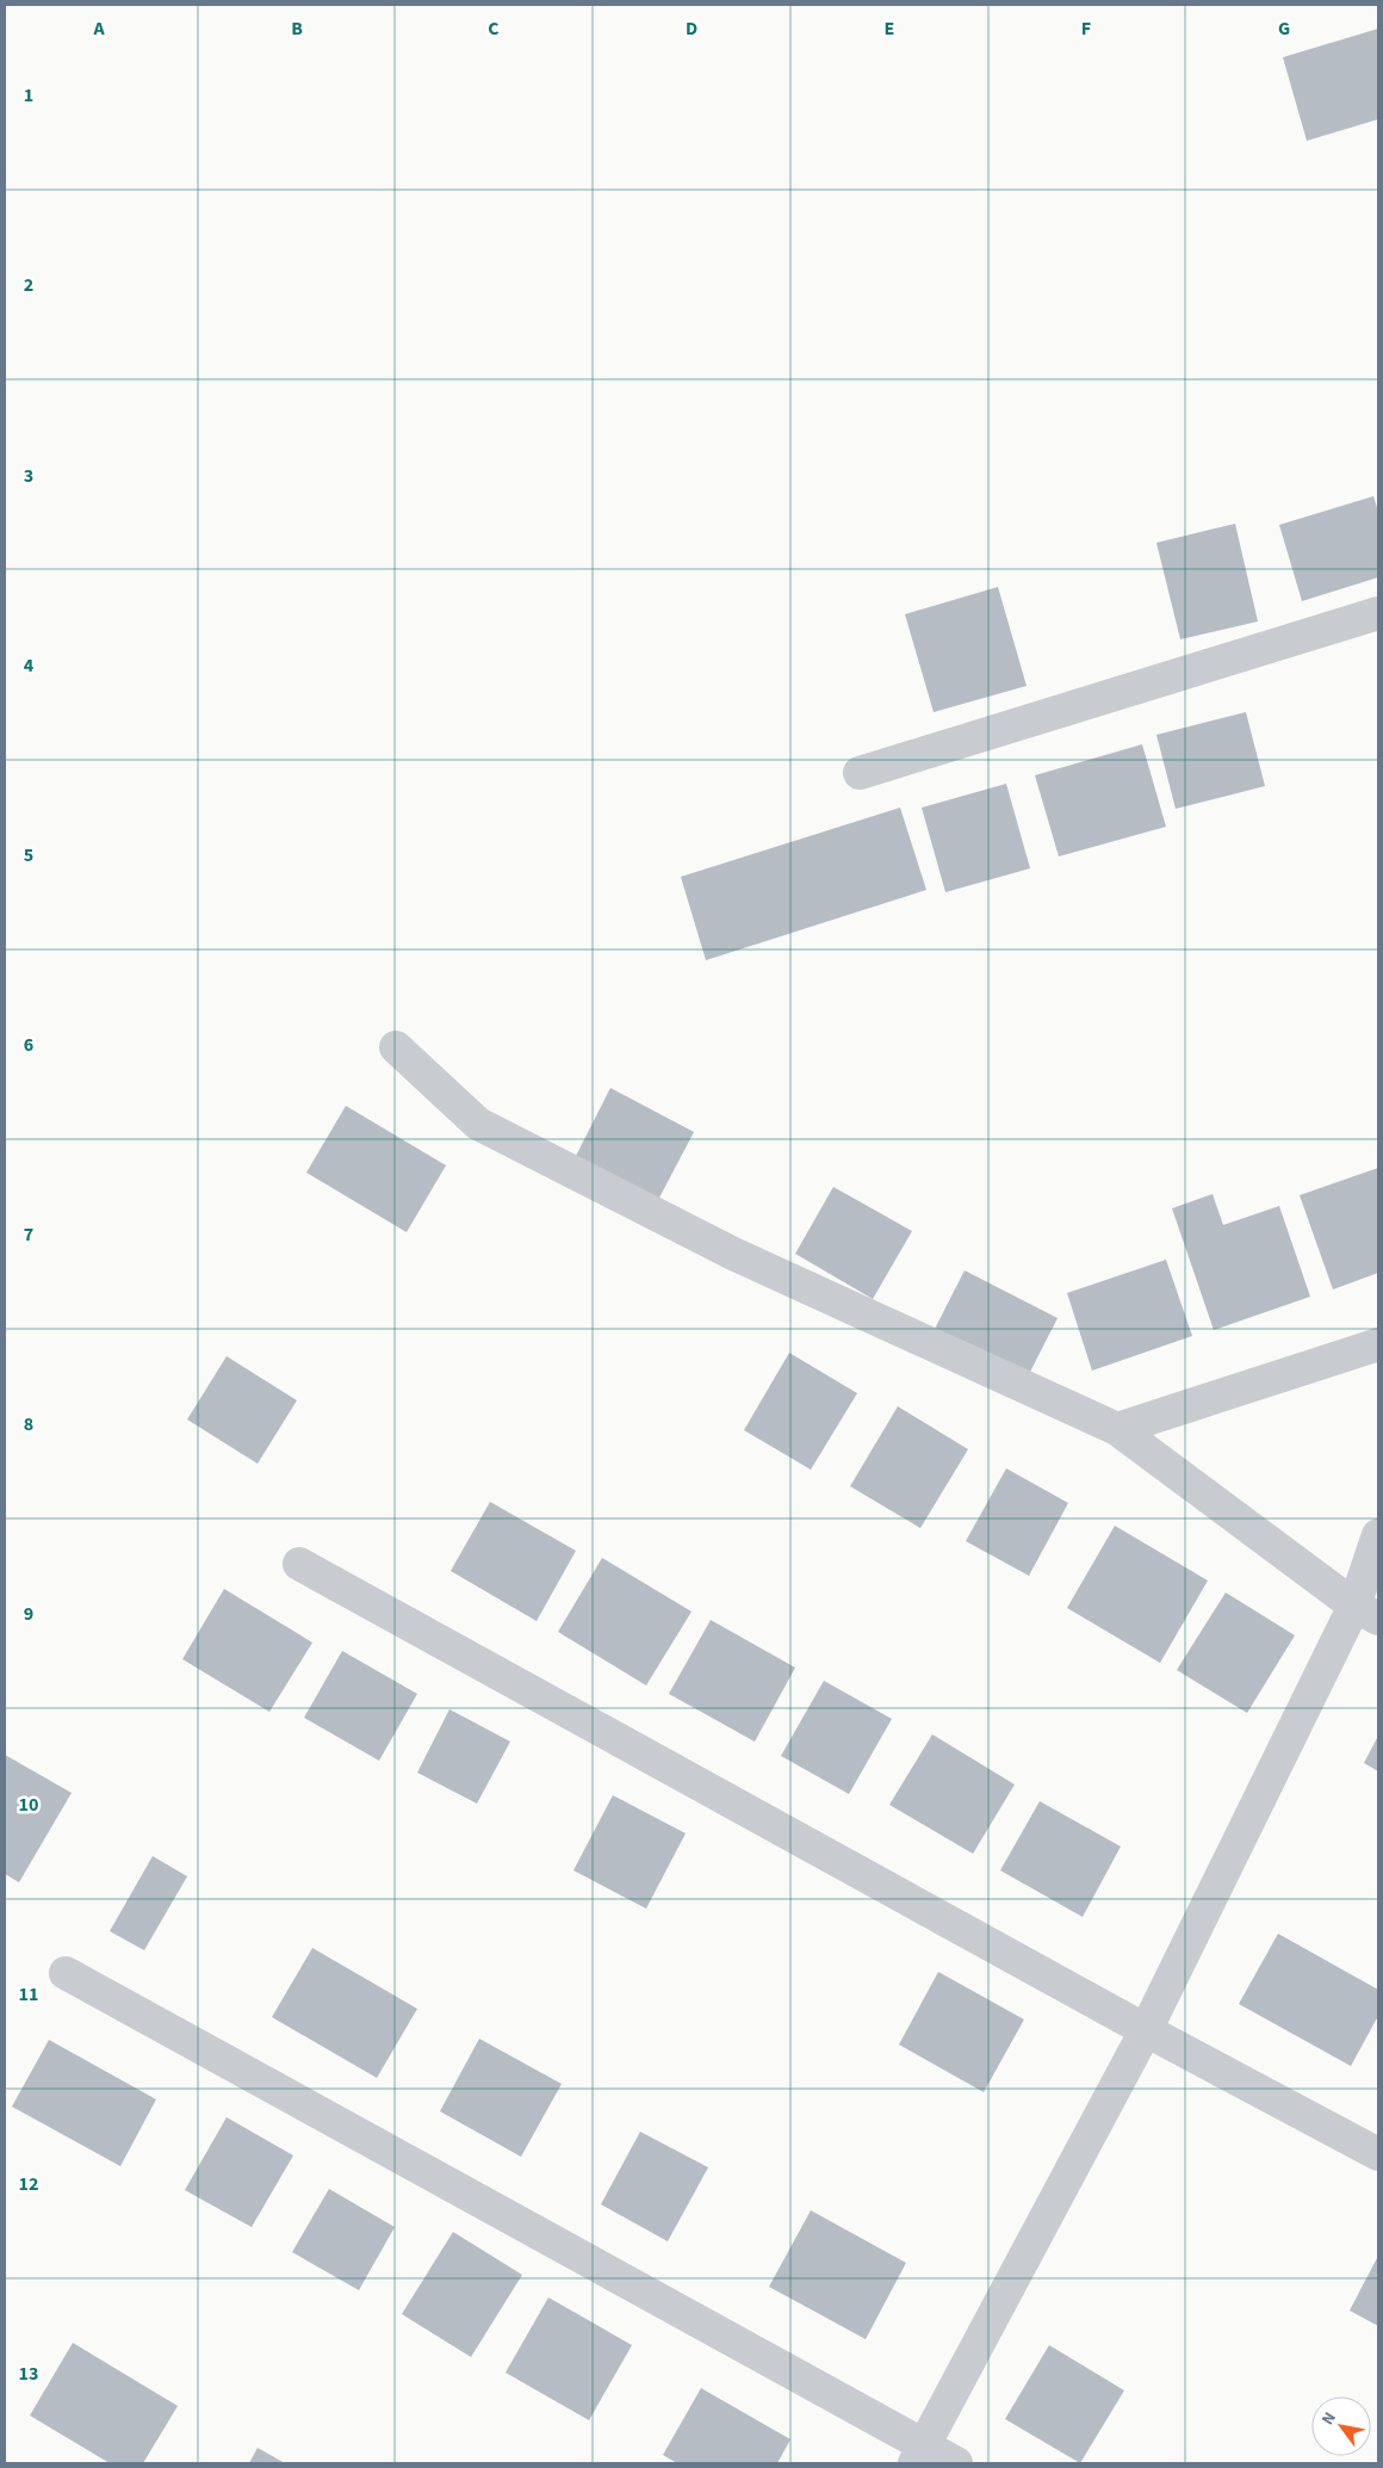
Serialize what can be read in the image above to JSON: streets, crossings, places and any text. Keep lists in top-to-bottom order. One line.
{"north":"top left","grid":{"columns":["A","B","C","D","E","F","G"],"rows":["1","2","3","4","5","6","7","8","9","10","11","12","13"]}}
